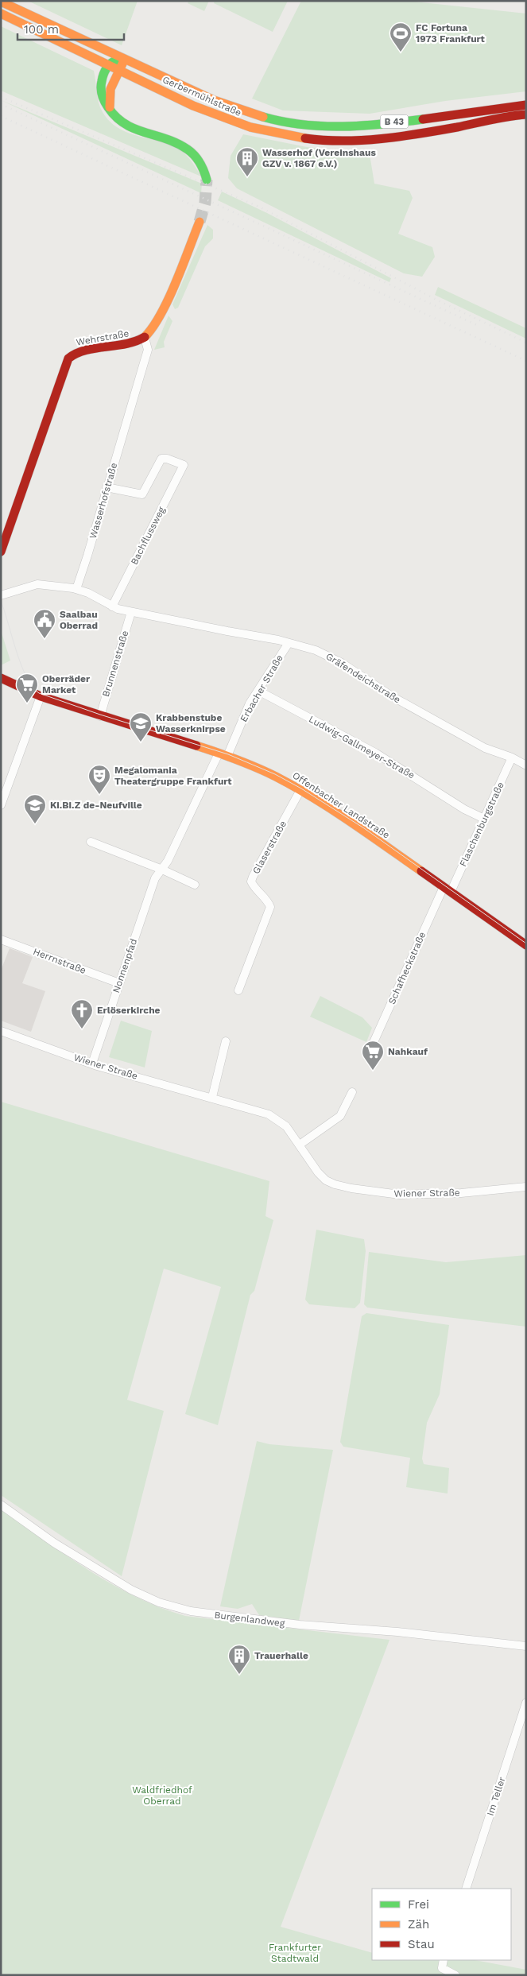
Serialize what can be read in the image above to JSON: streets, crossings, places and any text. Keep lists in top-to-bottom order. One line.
{"streets":{"main road":["Gerbermühlstraße","B 43","Wehrstraße","Offenbacher Landstraße"],"street":["Wasserhofstraße","Bachflussweg","Brunnenstraße","Gräfendeichstraße","Erbacher Straße","Ludwig-Gallmeyer-Straße","Flaschenburgstraße","Glaserstraße","Herrnstraße","Nonnenpfad","Schafheckstraße","Wiener Straße","Burgenlandweg","Im Teller"]},"crossings":[["Wehrstraße","Wasserhofstraße"],["Wasserhofstraße","Bachflussweg"],["Wasserhofstraße","Gräfendeichstraße"],["Bachflussweg","Gräfendeichstraße"],["Brunnenstraße","Gräfendeichstraße"],["Brunnenstraße","Offenbacher Landstraße"],["Gräfendeichstraße","Erbacher Straße"],["Gräfendeichstraße","Flaschenburgstraße"],["Erbacher Straße","Ludwig-Gallmeyer-Straße"],["Erbacher Straße","Offenbacher Landstraße"],["Erbacher Straße","Nonnenpfad"],["Ludwig-Gallmeyer-Straße","Flaschenburgstraße"],["Offenbacher Landstraße","Flaschenburgstraße"],["Offenbacher Landstraße","Glaserstraße"],["Offenbacher Landstraße","Nonnenpfad"],["Offenbacher Landstraße","Schafheckstraße"],["Flaschenburgstraße","Schafheckstraße"],["Herrnstraße","Nonnenpfad"],["Nonnenpfad","Wiener Straße"]],"parks":["Waldfriedhof Oberrad","Frankfurter Stadtwald"],"places":{"sports":["FC Fortuna 1973 Frankfurt"],"building":["Wasserhof (Vereinshaus GZV v. 1867 e.V.)","Trauerhalle"],"public building":["Saalbau Oberrad"],"supermarket":["Oberräder Market","Nahkauf"],"school or university":["Krabbenstube Wasserknirpse","Ki.Bi.Z de-Neufville"],"theatre":["Megalomania Theatergruppe Frankfurt"],"church":["Erlöserkirche"]},"legend":["Frei","Zäh","Stau"],"scale_bar":"100 m"}
